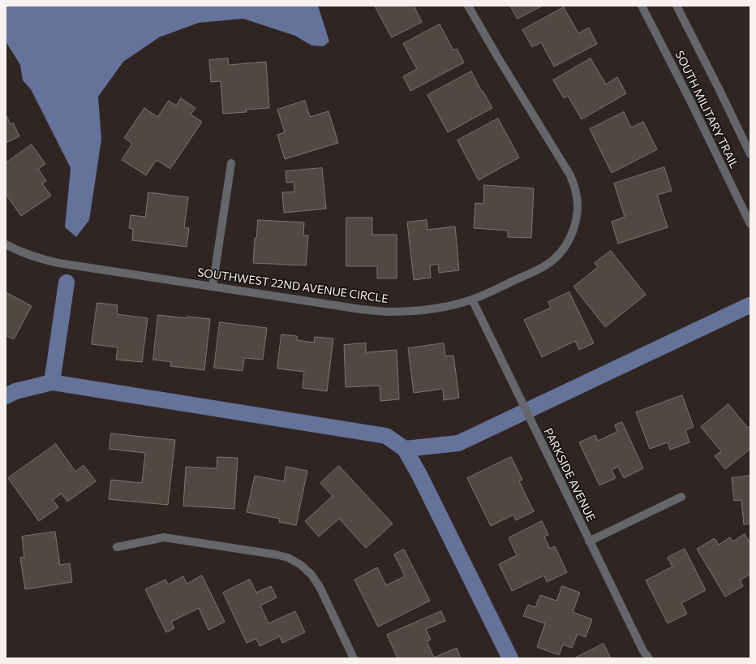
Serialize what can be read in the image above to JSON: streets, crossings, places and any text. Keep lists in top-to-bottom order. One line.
{"streets":{"street":["SOUTH MILITARY TRAIL","SOUTHWEST 22ND AVENUE CIRCLE","PARKSIDE AVENUE"]},"crossings":[["SOUTHWEST 22ND AVENUE CIRCLE","PARKSIDE AVENUE"]]}
